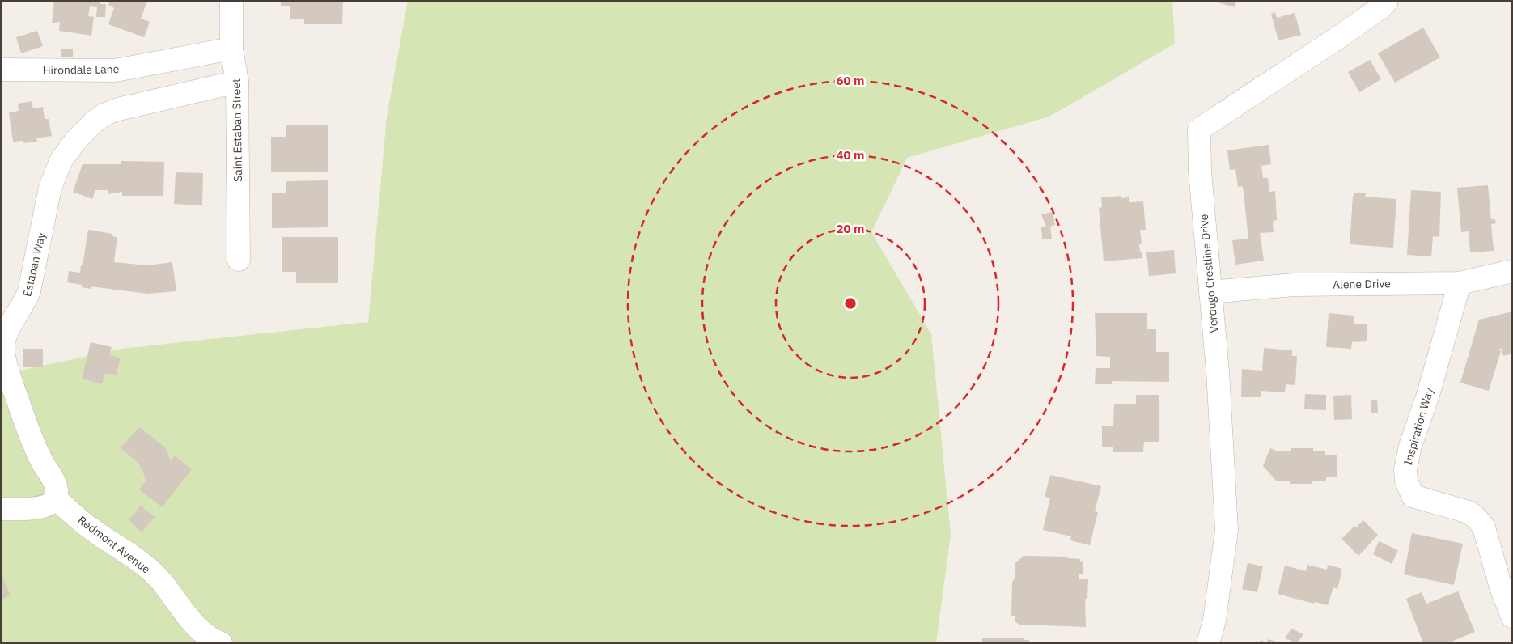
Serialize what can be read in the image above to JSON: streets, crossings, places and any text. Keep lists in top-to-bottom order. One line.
{"streets":{"street":["Hirondale Lane","Saint Estaban Street","Estaban Way","Verdugo Crestline Drive","Alene Drive","Inspiration Way","Redmont Avenue"]},"crossings":[["Hirondale Lane","Saint Estaban Street"],["Saint Estaban Street","Estaban Way"],["Estaban Way","Redmont Avenue"],["Verdugo Crestline Drive","Alene Drive"],["Alene Drive","Inspiration Way"]],"rings":["60 m","40 m","20 m"]}
